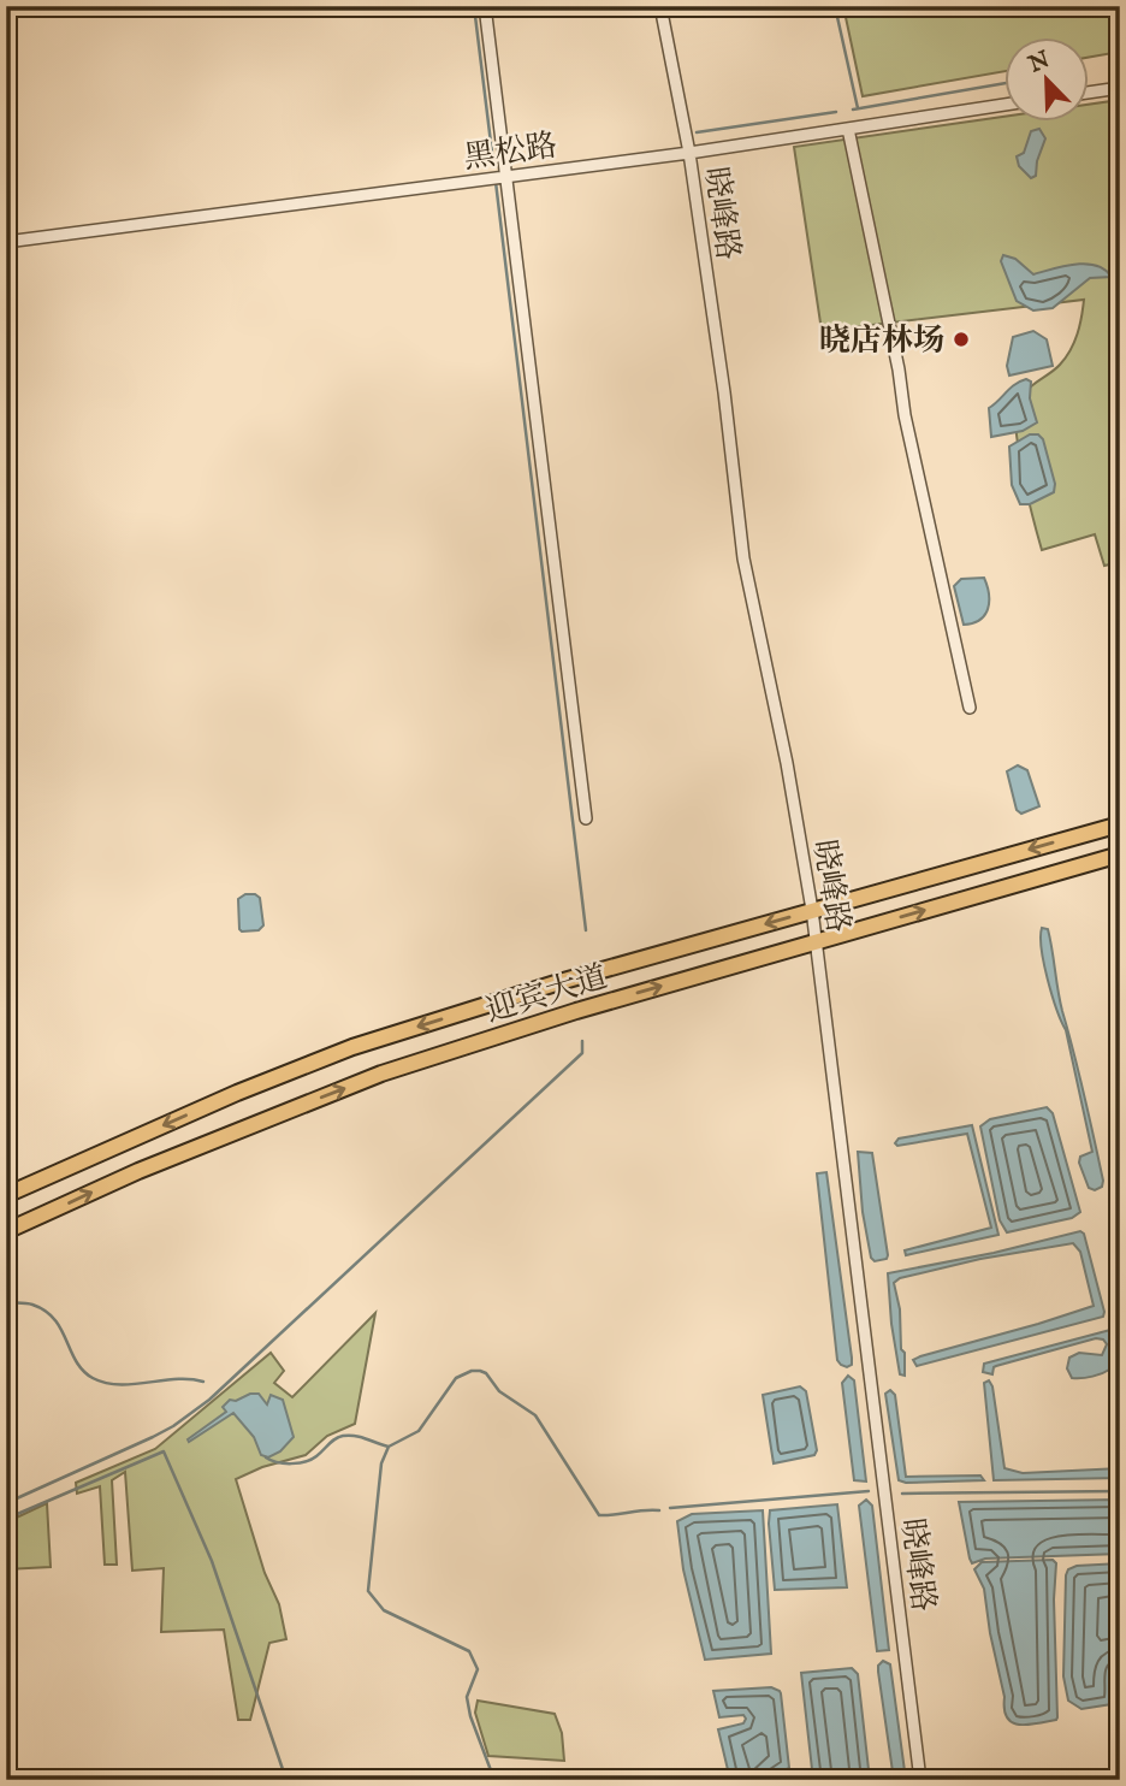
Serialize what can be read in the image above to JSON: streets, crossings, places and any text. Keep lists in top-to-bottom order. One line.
{"streets":{"highway":["迎宾大道"],"street":["黑松路","晓峰路"]},"crossings":[["黑松路","晓峰路"],["晓峰路","迎宾大道"]],"places":["晓店林场"],"north":"top left"}
